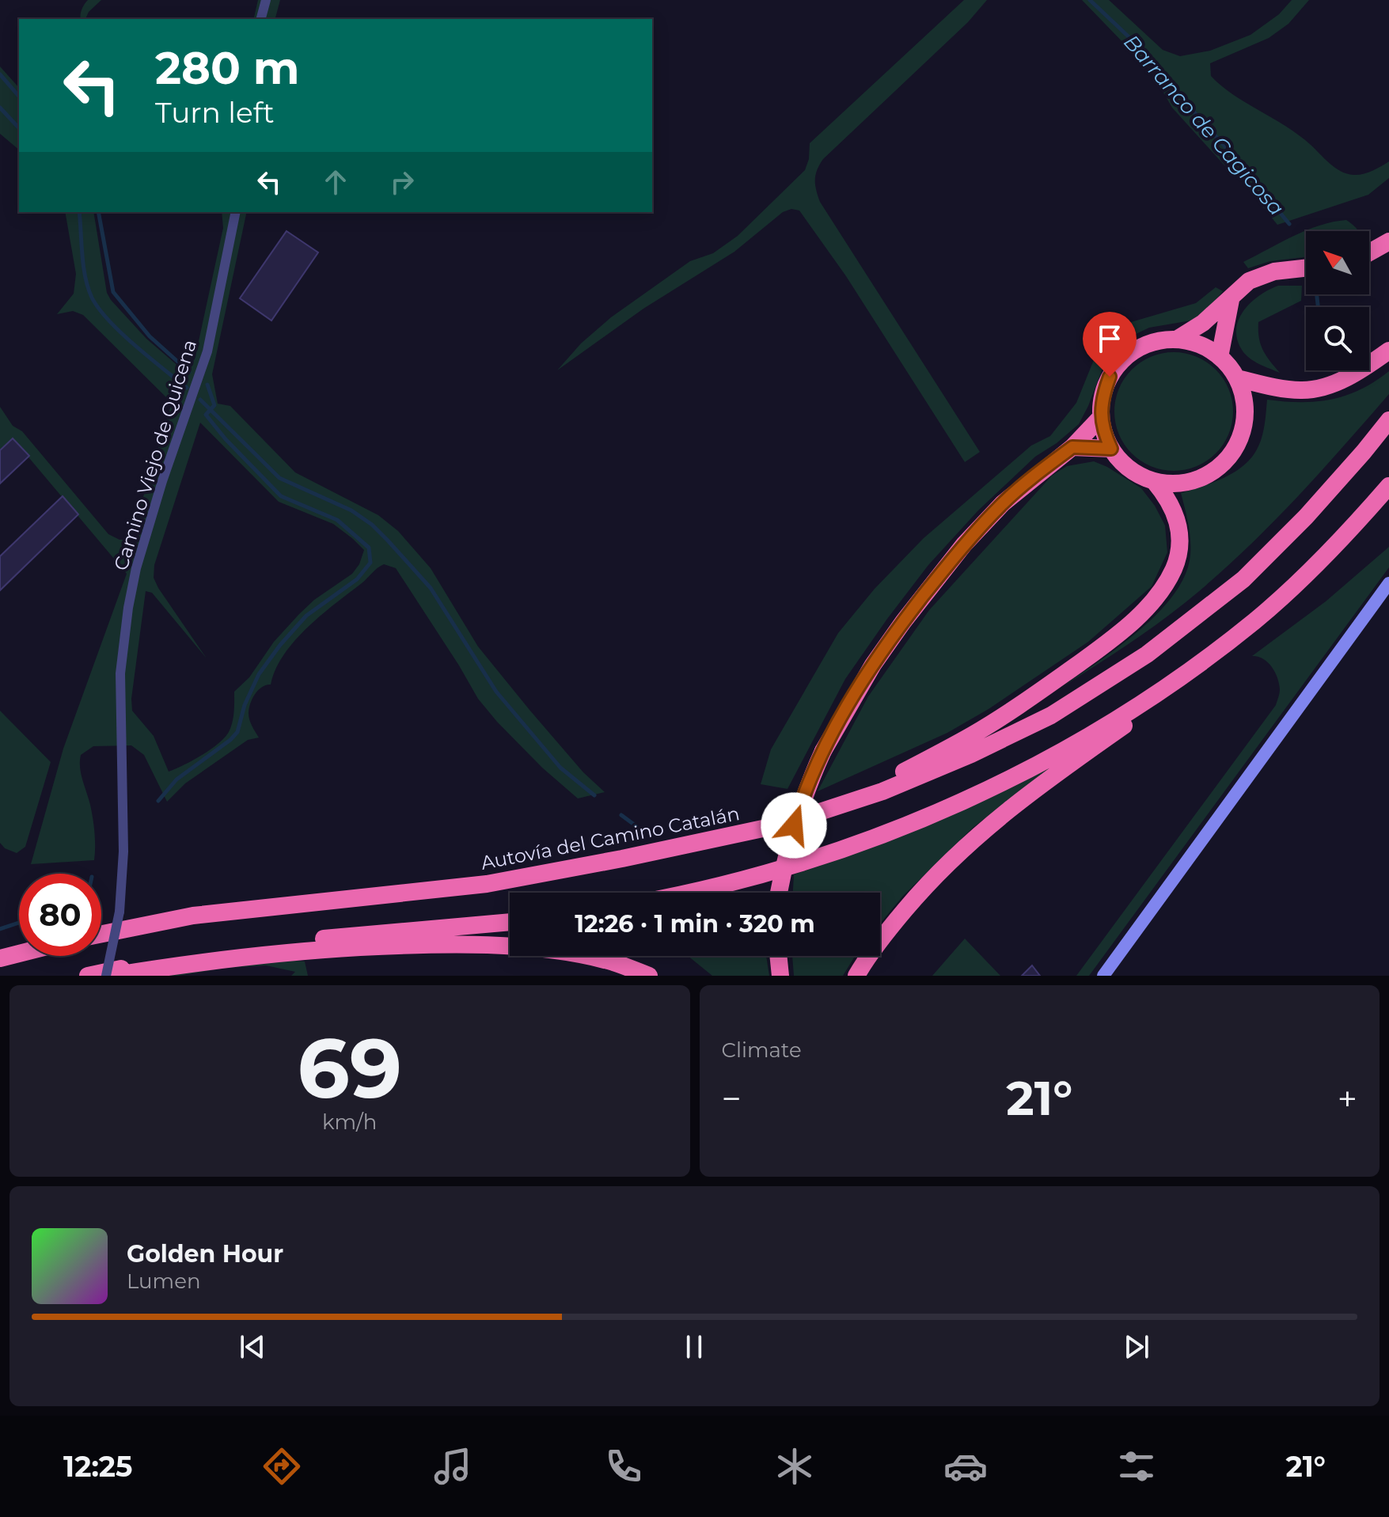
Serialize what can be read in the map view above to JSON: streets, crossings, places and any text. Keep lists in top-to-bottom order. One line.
{"streets":{"highway":["Autovía del Camino Catalán"],"street":["Camino Viejo de Quicena"]},"water":["Barranco de Cagicosa"],"north":"top left","page":{"turn":["280 m","Turn left"],"limit":"80","trip":"12:26 · 1 min · 320 m","tile":[["69","km/h"],"Climate"],"heat":["−","21°","+"],"song":["Golden Hour","Lumen"],"tabs":["12:25","21°"]}}
